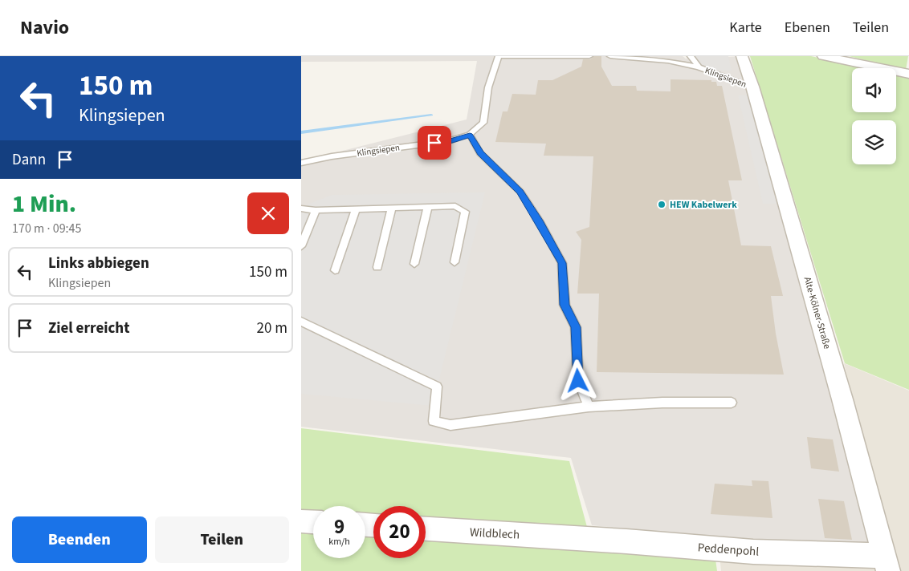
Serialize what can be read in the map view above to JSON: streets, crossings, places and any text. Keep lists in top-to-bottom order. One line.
{"streets":{"street":["Alte-Kölner-Straße","Wildblech","Peddenpohl"],"lane":["Klingsiepen"]},"crossings":[["Klingsiepen","Alte-Kölner-Straße"],["Alte-Kölner-Straße","Peddenpohl"],["Wildblech","Peddenpohl"]],"places":["HEW Kabelwerk"],"page":{"header":"Navio","nav":["Karte","Ebenen","Teilen"],"turn":["150 m","Klingsiepen"],"then":"Dann","heading":["1 Min.","170 m · 09:45"],"list":[{"name":"Links abbiegen","note":"Klingsiepen","value":"150 m"},{"name":"Ziel erreicht","value":"20 m"}],"speed":"9 km/h","limit":"20","buttons":["Beenden","Teilen"]}}
